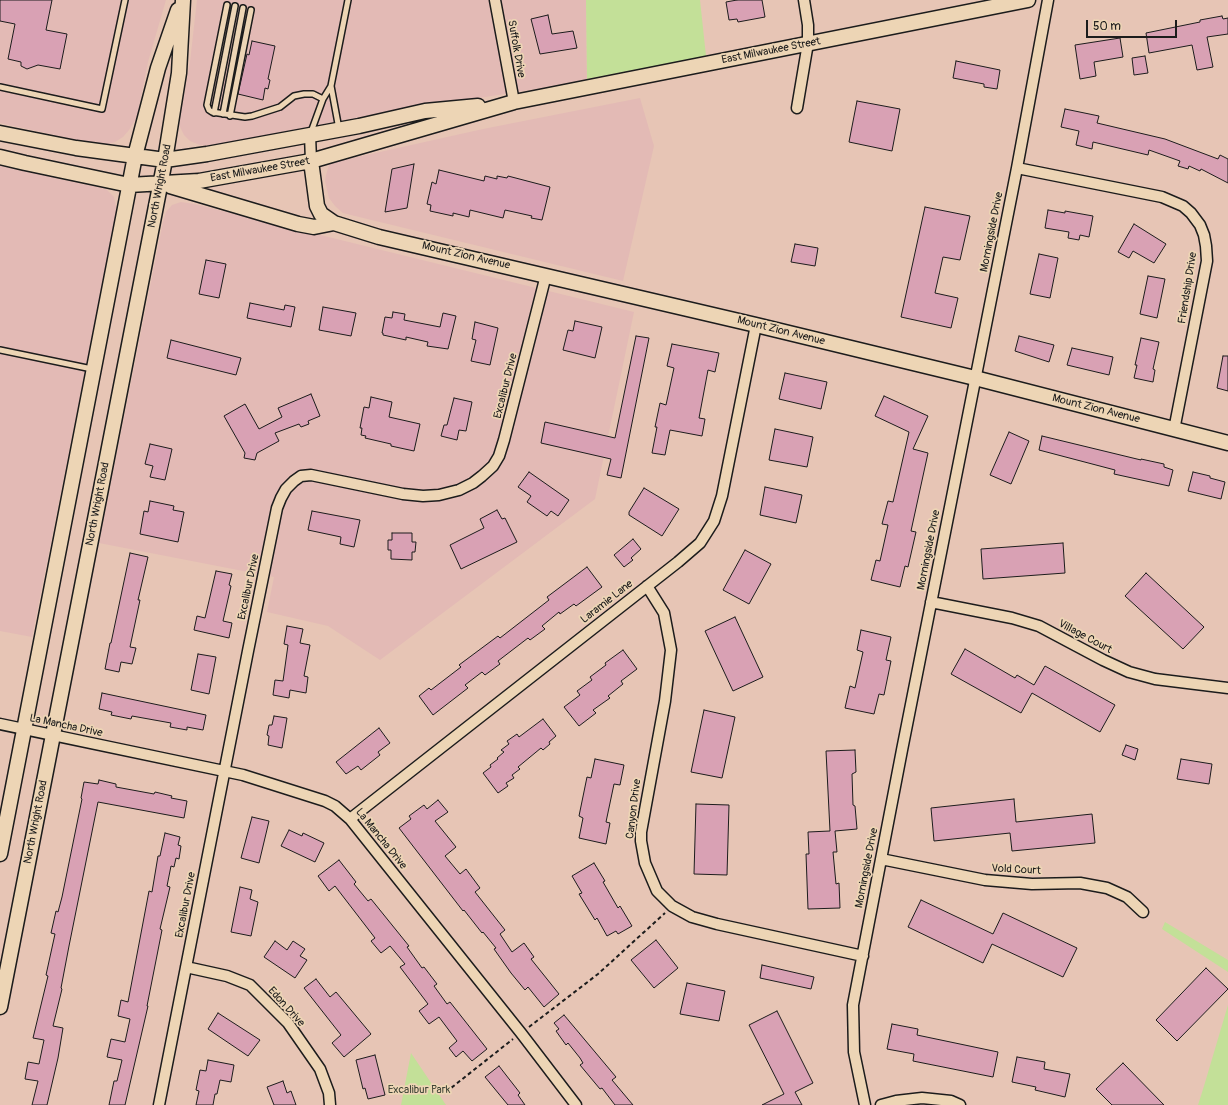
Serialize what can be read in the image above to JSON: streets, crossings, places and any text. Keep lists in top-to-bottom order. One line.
{"streets":{"main road":["East Milwaukee Street","North Wright Road","Mount Zion Avenue"],"street":["Suffolk Drive","Morningside Drive","Friendship Drive","Excalibur Drive","Laramie Lane","Village Court","La Mancha Drive","Canyon Drive","Vold Court","Edon Drive"]},"crossings":[["Suffolk Drive","East Milwaukee Street"],["East Milwaukee Street","North Wright Road"],["East Milwaukee Street","Mount Zion Avenue"],["North Wright Road","Mount Zion Avenue"],["North Wright Road","La Mancha Drive"],["Morningside Drive","Mount Zion Avenue"],["Morningside Drive","Friendship Drive"],["Morningside Drive","Village Court"],["Morningside Drive","Canyon Drive"],["Morningside Drive","Vold Court"],["Mount Zion Avenue","Friendship Drive"],["Mount Zion Avenue","Excalibur Drive"],["Mount Zion Avenue","Laramie Lane"],["Excalibur Drive","La Mancha Drive"],["Excalibur Drive","Edon Drive"],["Laramie Lane","La Mancha Drive"],["Laramie Lane","Canyon Drive"]],"parks":["Excalibur Park"],"scale_bar":"50 m"}
